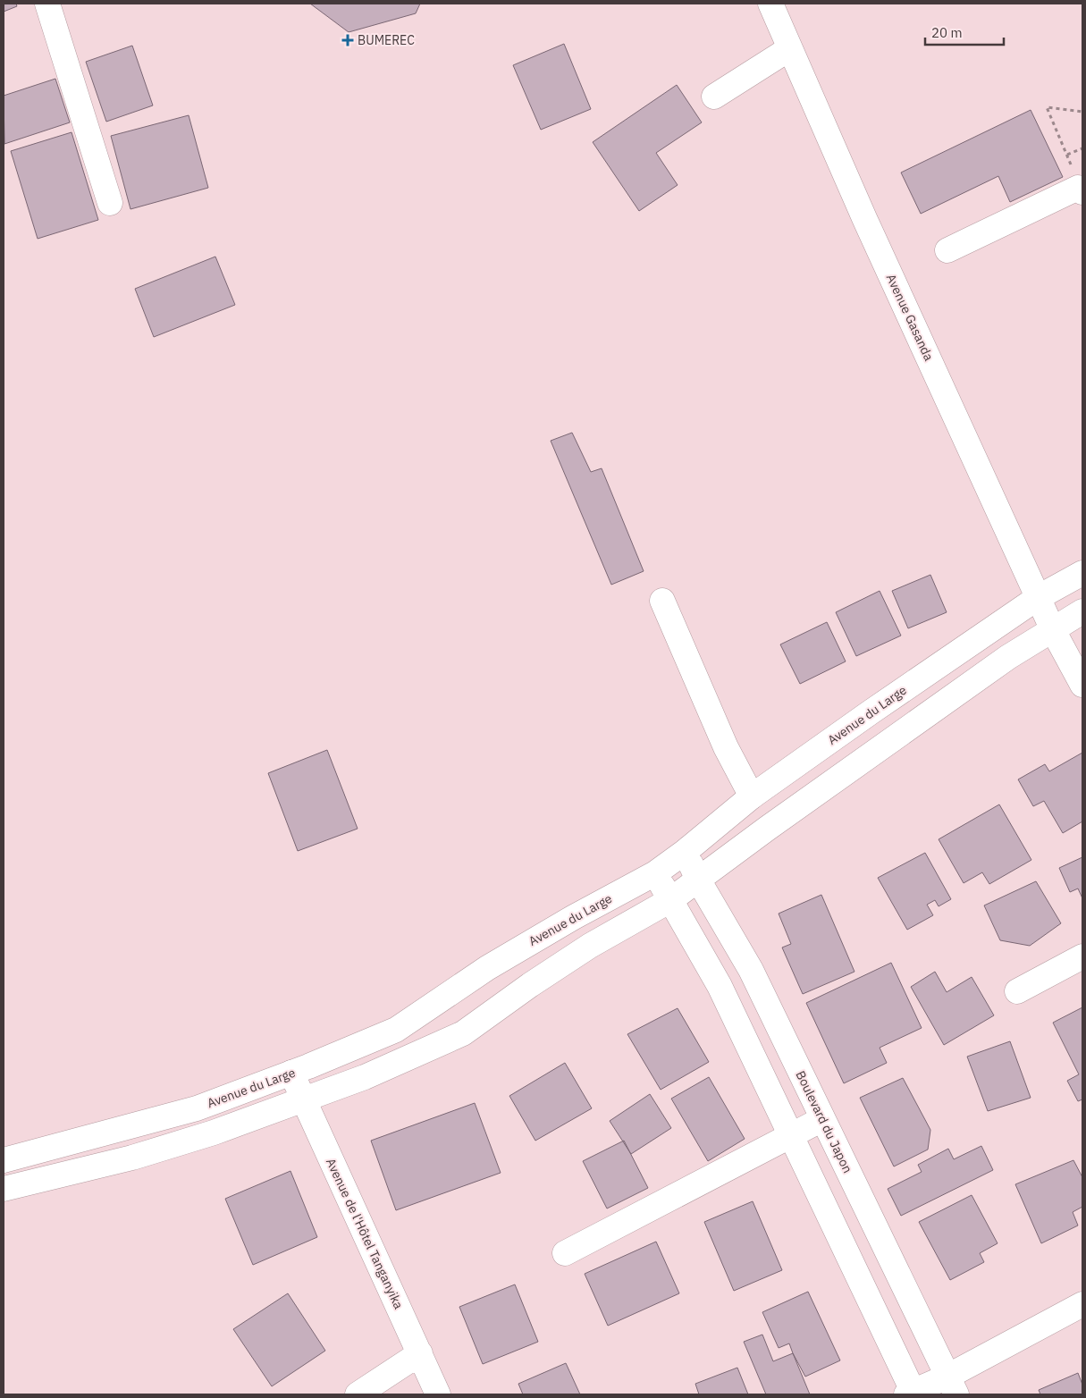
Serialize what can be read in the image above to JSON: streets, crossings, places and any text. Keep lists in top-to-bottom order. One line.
{"streets":{"main road":["Avenue Gasanda","Avenue du Large","Boulevard du Japon","Avenue de l'Hôtel Tanganyika"]},"crossings":[["Avenue Gasanda","Avenue du Large"],["Avenue du Large","Boulevard du Japon"],["Avenue du Large","Avenue de l'Hôtel Tanganyika"]],"places":{"health":["BUMEREC"]},"scale_bar":"20 m"}
